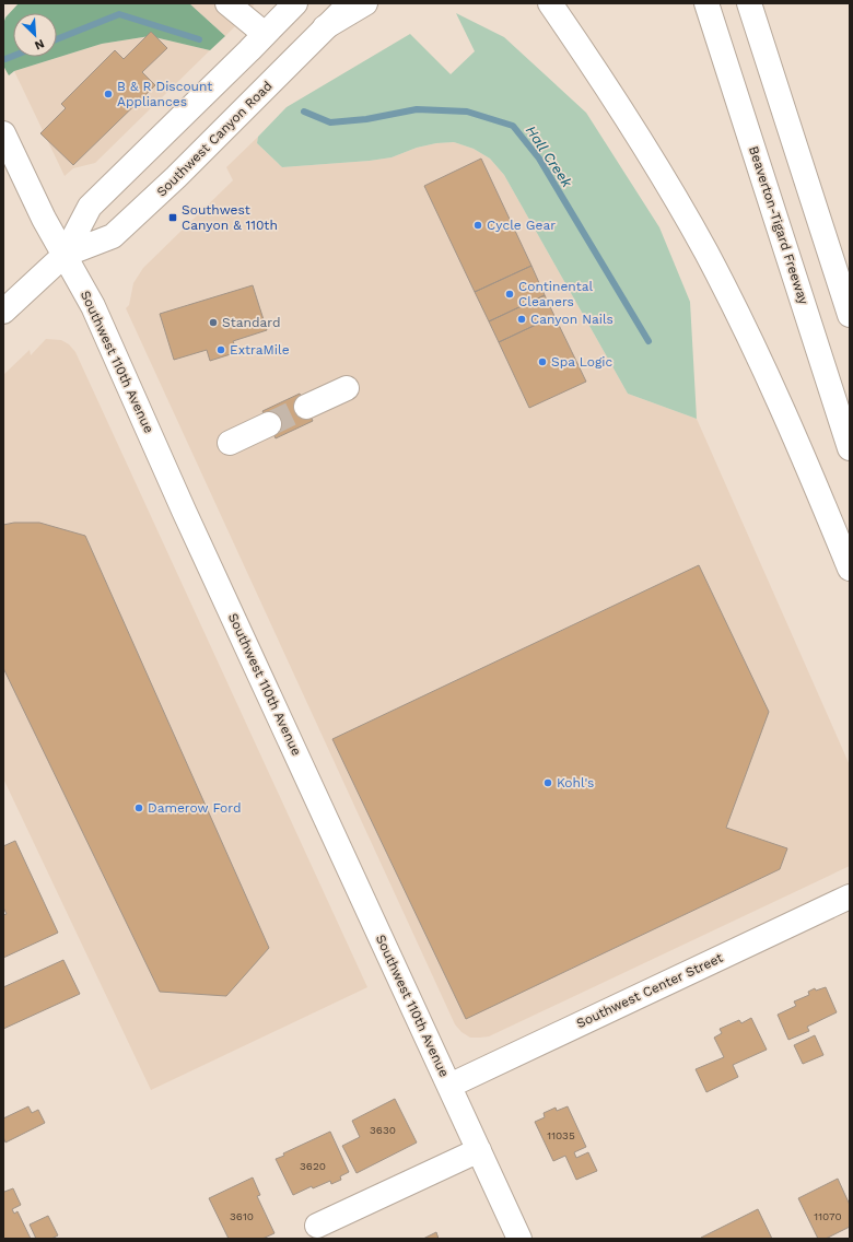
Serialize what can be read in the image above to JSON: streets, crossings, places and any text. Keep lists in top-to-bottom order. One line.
{"streets":{"main road":["Southwest Canyon Road","Beaverton-Tigard Freeway","Southwest 110th Avenue","Southwest Center Street"]},"crossings":[["Southwest Canyon Road","Southwest 110th Avenue"],["Southwest 110th Avenue","Southwest Center Street"]],"water":["Hall Creek"],"places":{"other":["B & R Discount Appliances","Cycle Gear","Continental Cleaners","Canyon Nails","Standard","ExtraMile","Spa Logic","Kohl's","Damerow Ford"],"transit":["Southwest Canyon & 110th"]},"house_numbers":["3630","11035","3620","3610","11070"],"north":"bottom right"}
